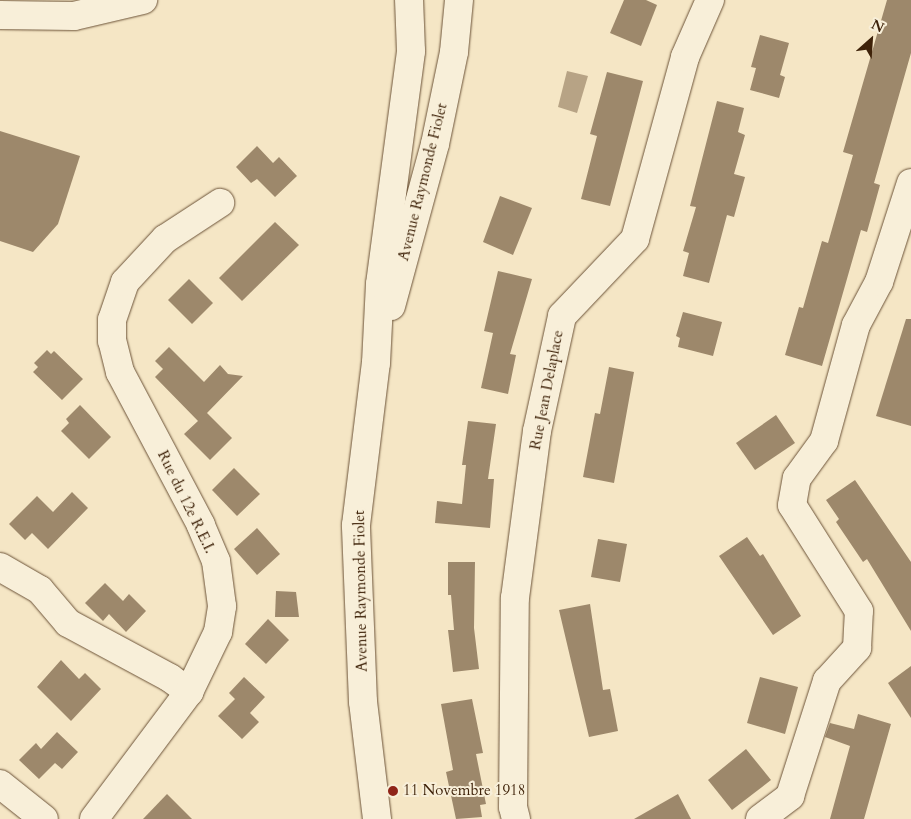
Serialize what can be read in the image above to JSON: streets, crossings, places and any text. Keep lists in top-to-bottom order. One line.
{"streets":{"street":["Avenue Raymonde Fiolet","Rue Jean Delaplace","Rue du 12e R.E.I."]},"places":["11 Novembre 1918"],"north":"top right"}
